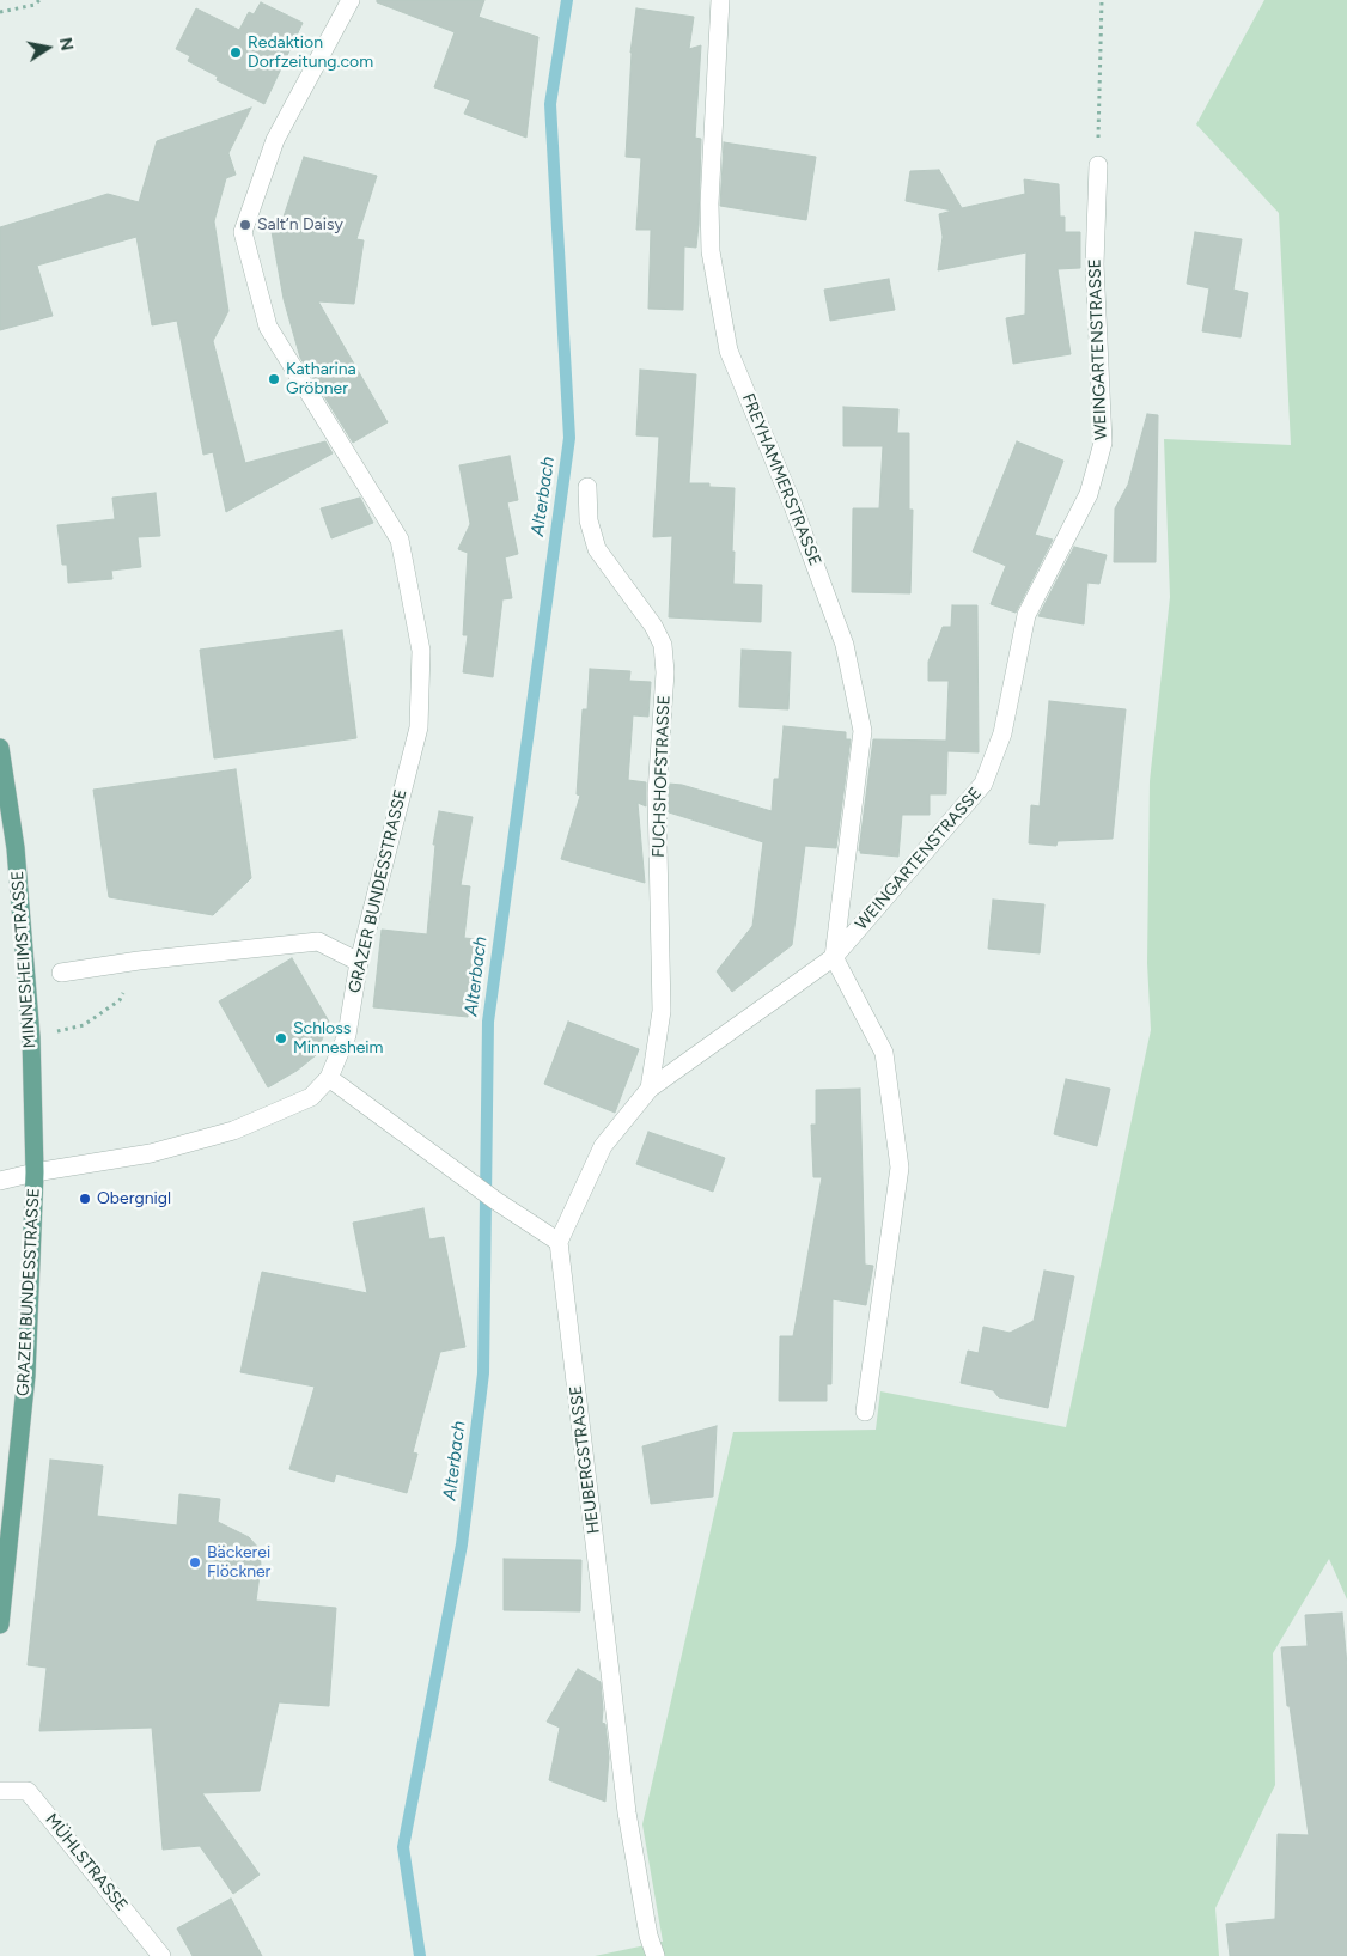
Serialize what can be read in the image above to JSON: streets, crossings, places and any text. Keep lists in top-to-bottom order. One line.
{"streets":{"main road":["GRAZER BUNDESSTRASSE","MINNESHEIMSTRASSE"],"street":["WEINGARTENSTRASSE","FREYHAMMERSTRASSE","FUCHSHOFSTRASSE","HEUBERGSTRASSE","MÜHLSTRASSE"]},"crossings":[["WEINGARTENSTRASSE","FREYHAMMERSTRASSE"],["WEINGARTENSTRASSE","FUCHSHOFSTRASSE"],["WEINGARTENSTRASSE","HEUBERGSTRASSE"],["GRAZER BUNDESSTRASSE","MINNESHEIMSTRASSE"]],"water":["Alterbach"],"places":["Redaktion Dorfzeitung.com","Salt’n Daisy","Katharina Gröbner","Schloss Minnesheim","Obergnigl","Bäckerei Flöckner"],"north":"right"}
